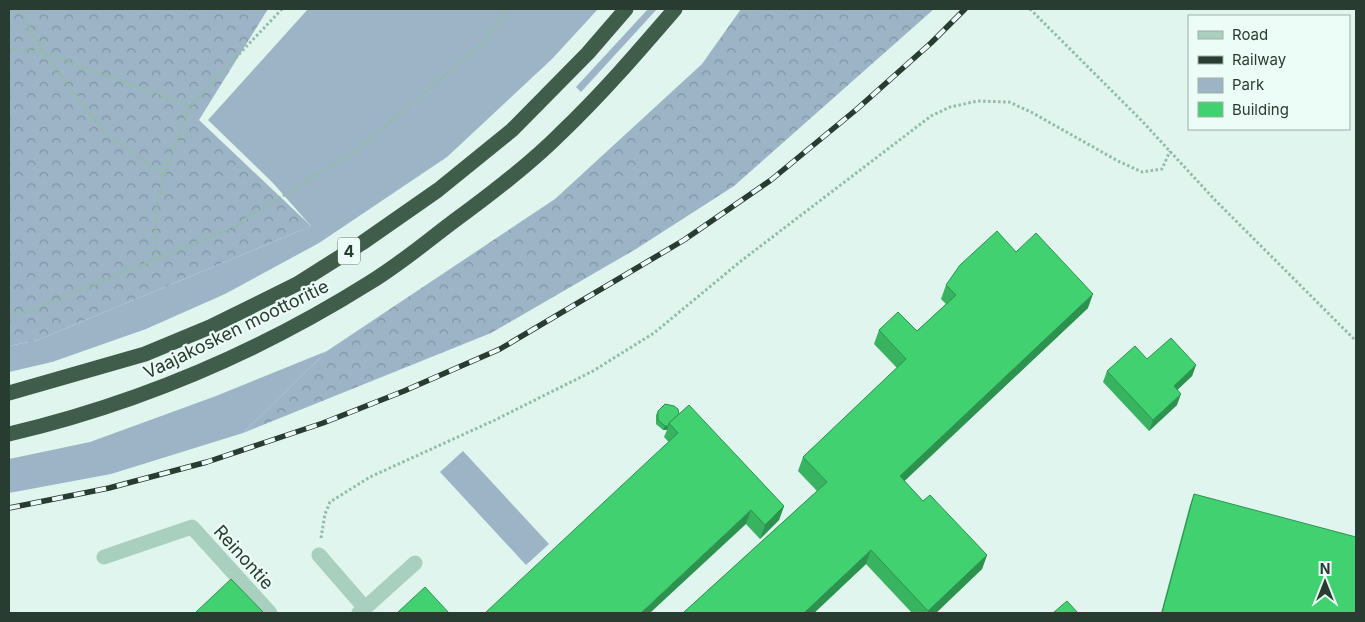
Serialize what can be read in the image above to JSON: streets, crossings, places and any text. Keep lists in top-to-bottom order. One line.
{"streets":{"highway":["4","Vaajakosken moottoritie"],"lane":["Reinontie"]},"legend":["Road","Railway","Park","Building"],"north":"top"}
